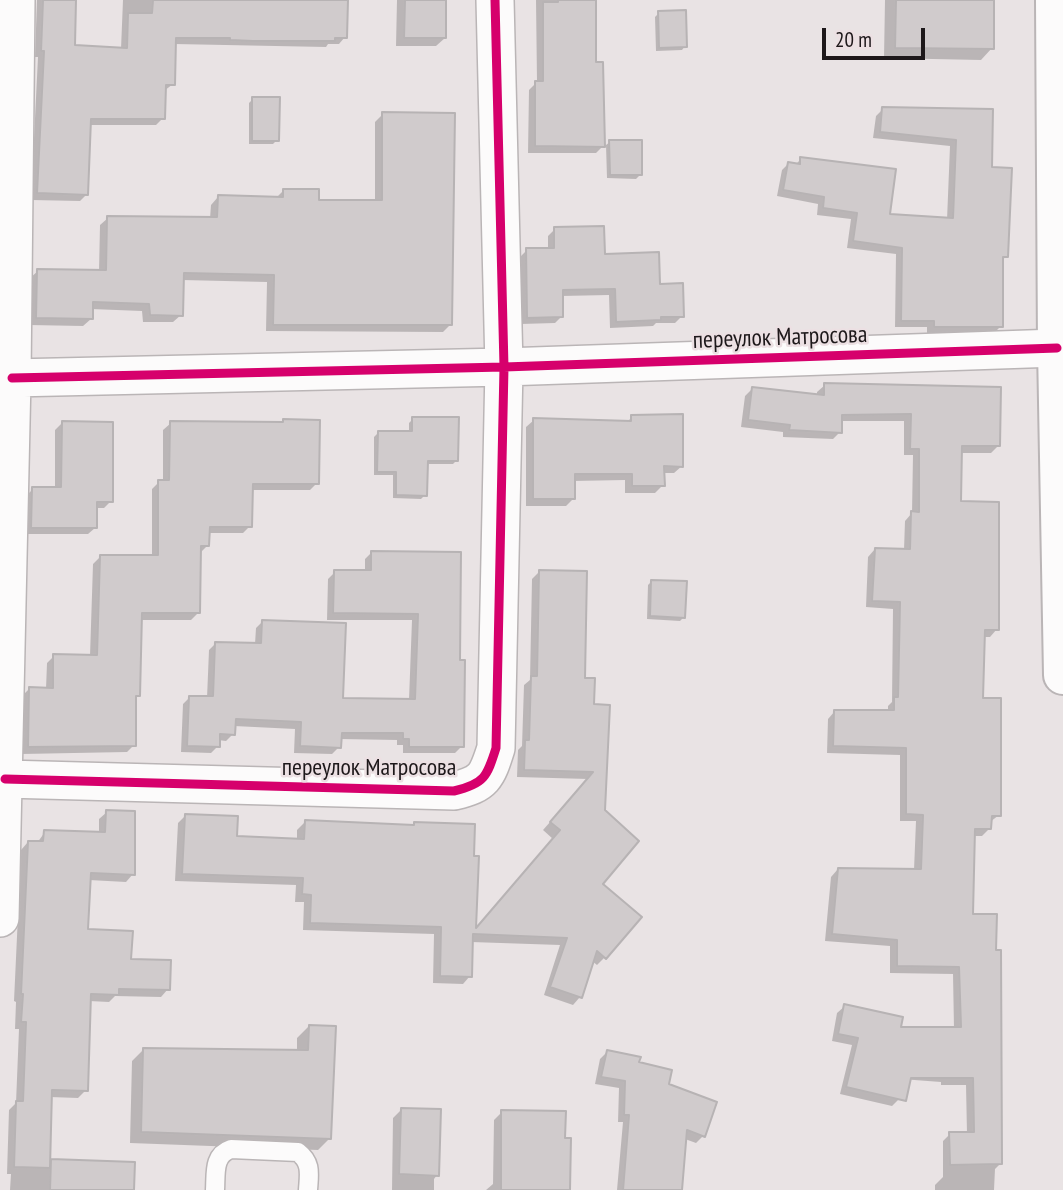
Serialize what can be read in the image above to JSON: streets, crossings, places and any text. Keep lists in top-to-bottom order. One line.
{"streets":{"street":["переулок Матросова"]},"scale_bar":"20 m"}
